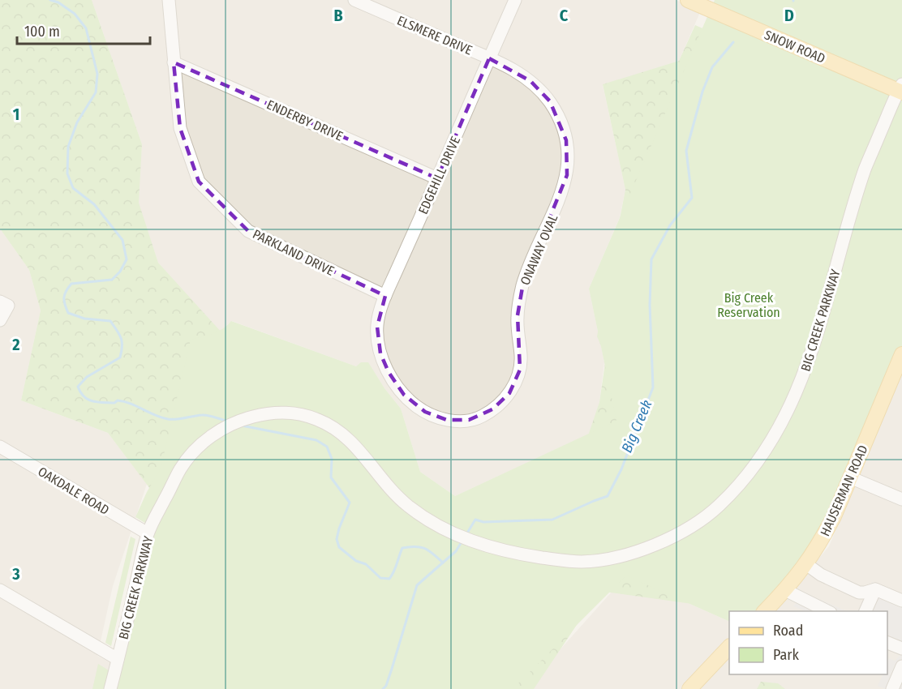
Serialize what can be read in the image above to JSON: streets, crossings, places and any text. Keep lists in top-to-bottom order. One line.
{"streets":{"main road":["SNOW ROAD","HAUSERMAN ROAD"],"street":["ELSMERE DRIVE","ENDERBY DRIVE","EDGEHILL DRIVE","ONAWAY OVAL","PARKLAND DRIVE","BIG CREEK PARKWAY","OAKDALE ROAD"]},"crossings":[["ELSMERE DRIVE","EDGEHILL DRIVE"],["ELSMERE DRIVE","ONAWAY OVAL"],["SNOW ROAD","BIG CREEK PARKWAY"],["ENDERBY DRIVE","EDGEHILL DRIVE"],["ENDERBY DRIVE","PARKLAND DRIVE"],["EDGEHILL DRIVE","ONAWAY OVAL"],["EDGEHILL DRIVE","PARKLAND DRIVE"],["BIG CREEK PARKWAY","OAKDALE ROAD"]],"water":["Big Creek"],"parks":["Big Creek Reservation"],"legend":["Road","Park"],"scale_bar":"100 m","grid":{"columns":["B","C","D"],"rows":["1","2","3"]}}
